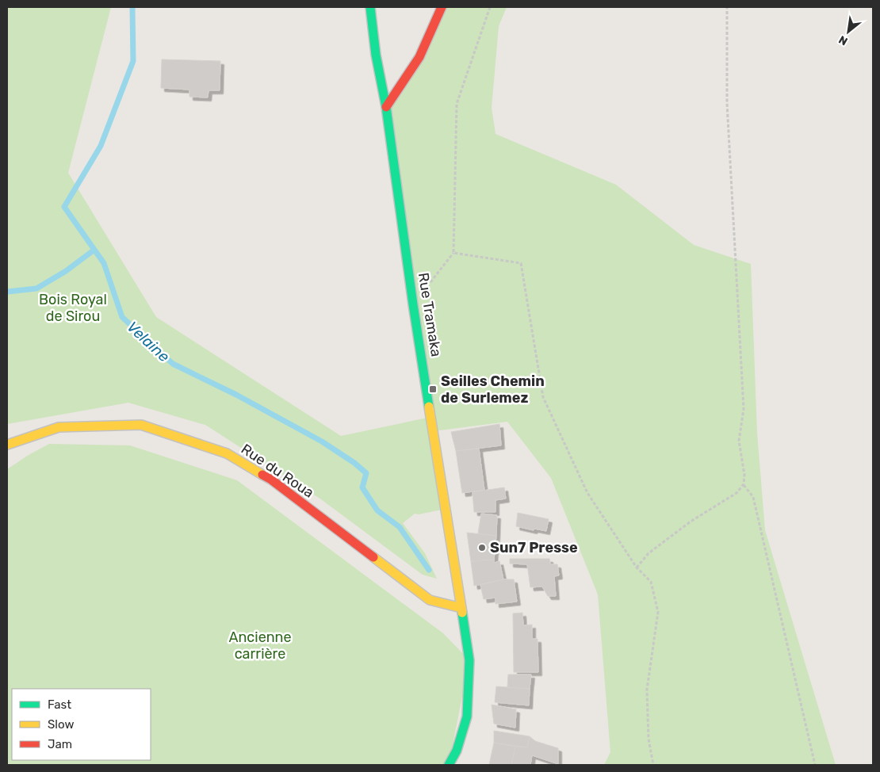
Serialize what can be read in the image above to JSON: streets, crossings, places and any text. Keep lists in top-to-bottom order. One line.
{"streets":{"main road":["Rue Tramaka","Rue du Roua"]},"crossings":[["Rue Tramaka","Rue du Roua"]],"water":["Velaine"],"parks":["Bois Royal de Sirou","Ancienne carrière"],"places":{"transit":["Seilles Chemin de Surlemez"],"other":["Sun7 Presse"]},"legend":["Fast","Slow","Jam"],"north":"bottom left"}
